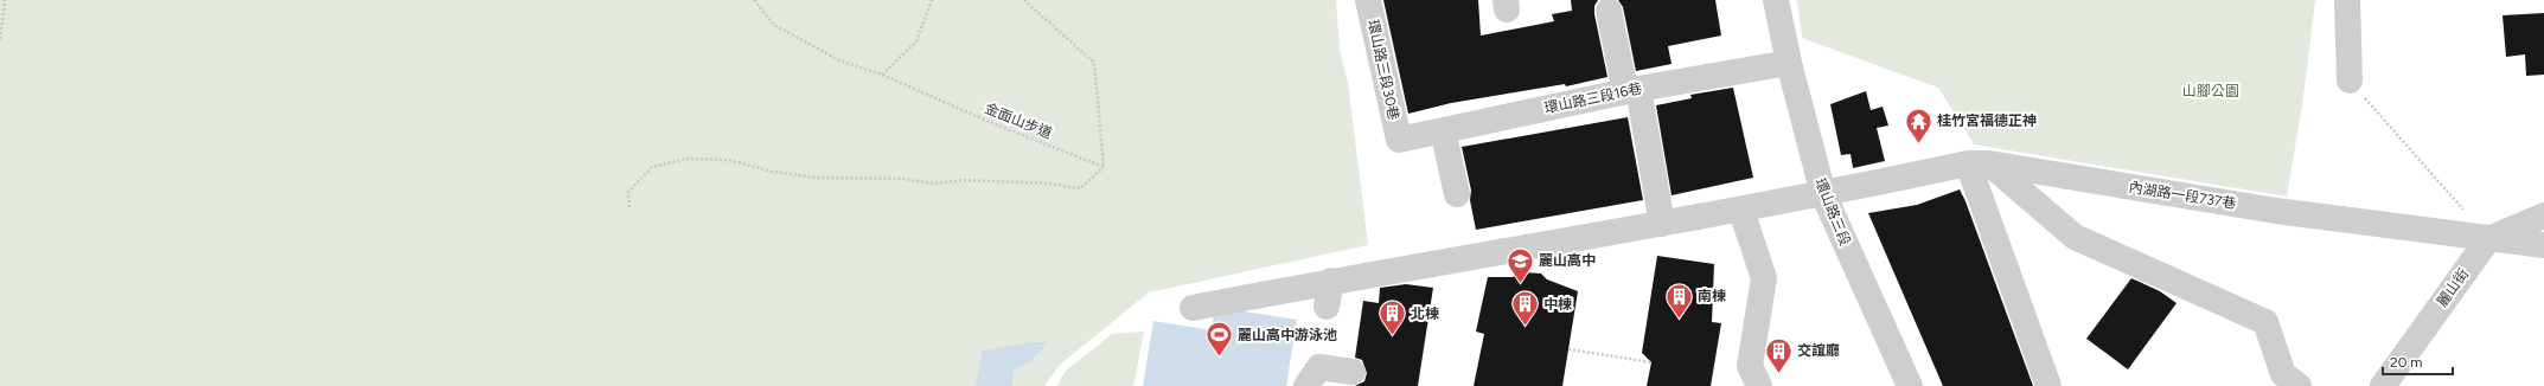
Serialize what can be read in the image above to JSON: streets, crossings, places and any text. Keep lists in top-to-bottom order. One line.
{"streets":{"street":["環山路三段30巷","環山路三段16巷","內湖路一段737巷","環山路三段","麗山街"],"path":["金面山步道"]},"crossings":[["環山路三段30巷","環山路三段16巷"],["環山路三段16巷","環山路三段"],["內湖路一段737巷","環山路三段"],["內湖路一段737巷","麗山街"]],"parks":["山腳公園"],"places":{"temple":["桂竹宮福德正神"],"school or university":["麗山高中"],"building":["南棟","中棟","北棟","交誼廳"],"sports":["麗山高中游泳池"]},"scale_bar":"20 m"}
